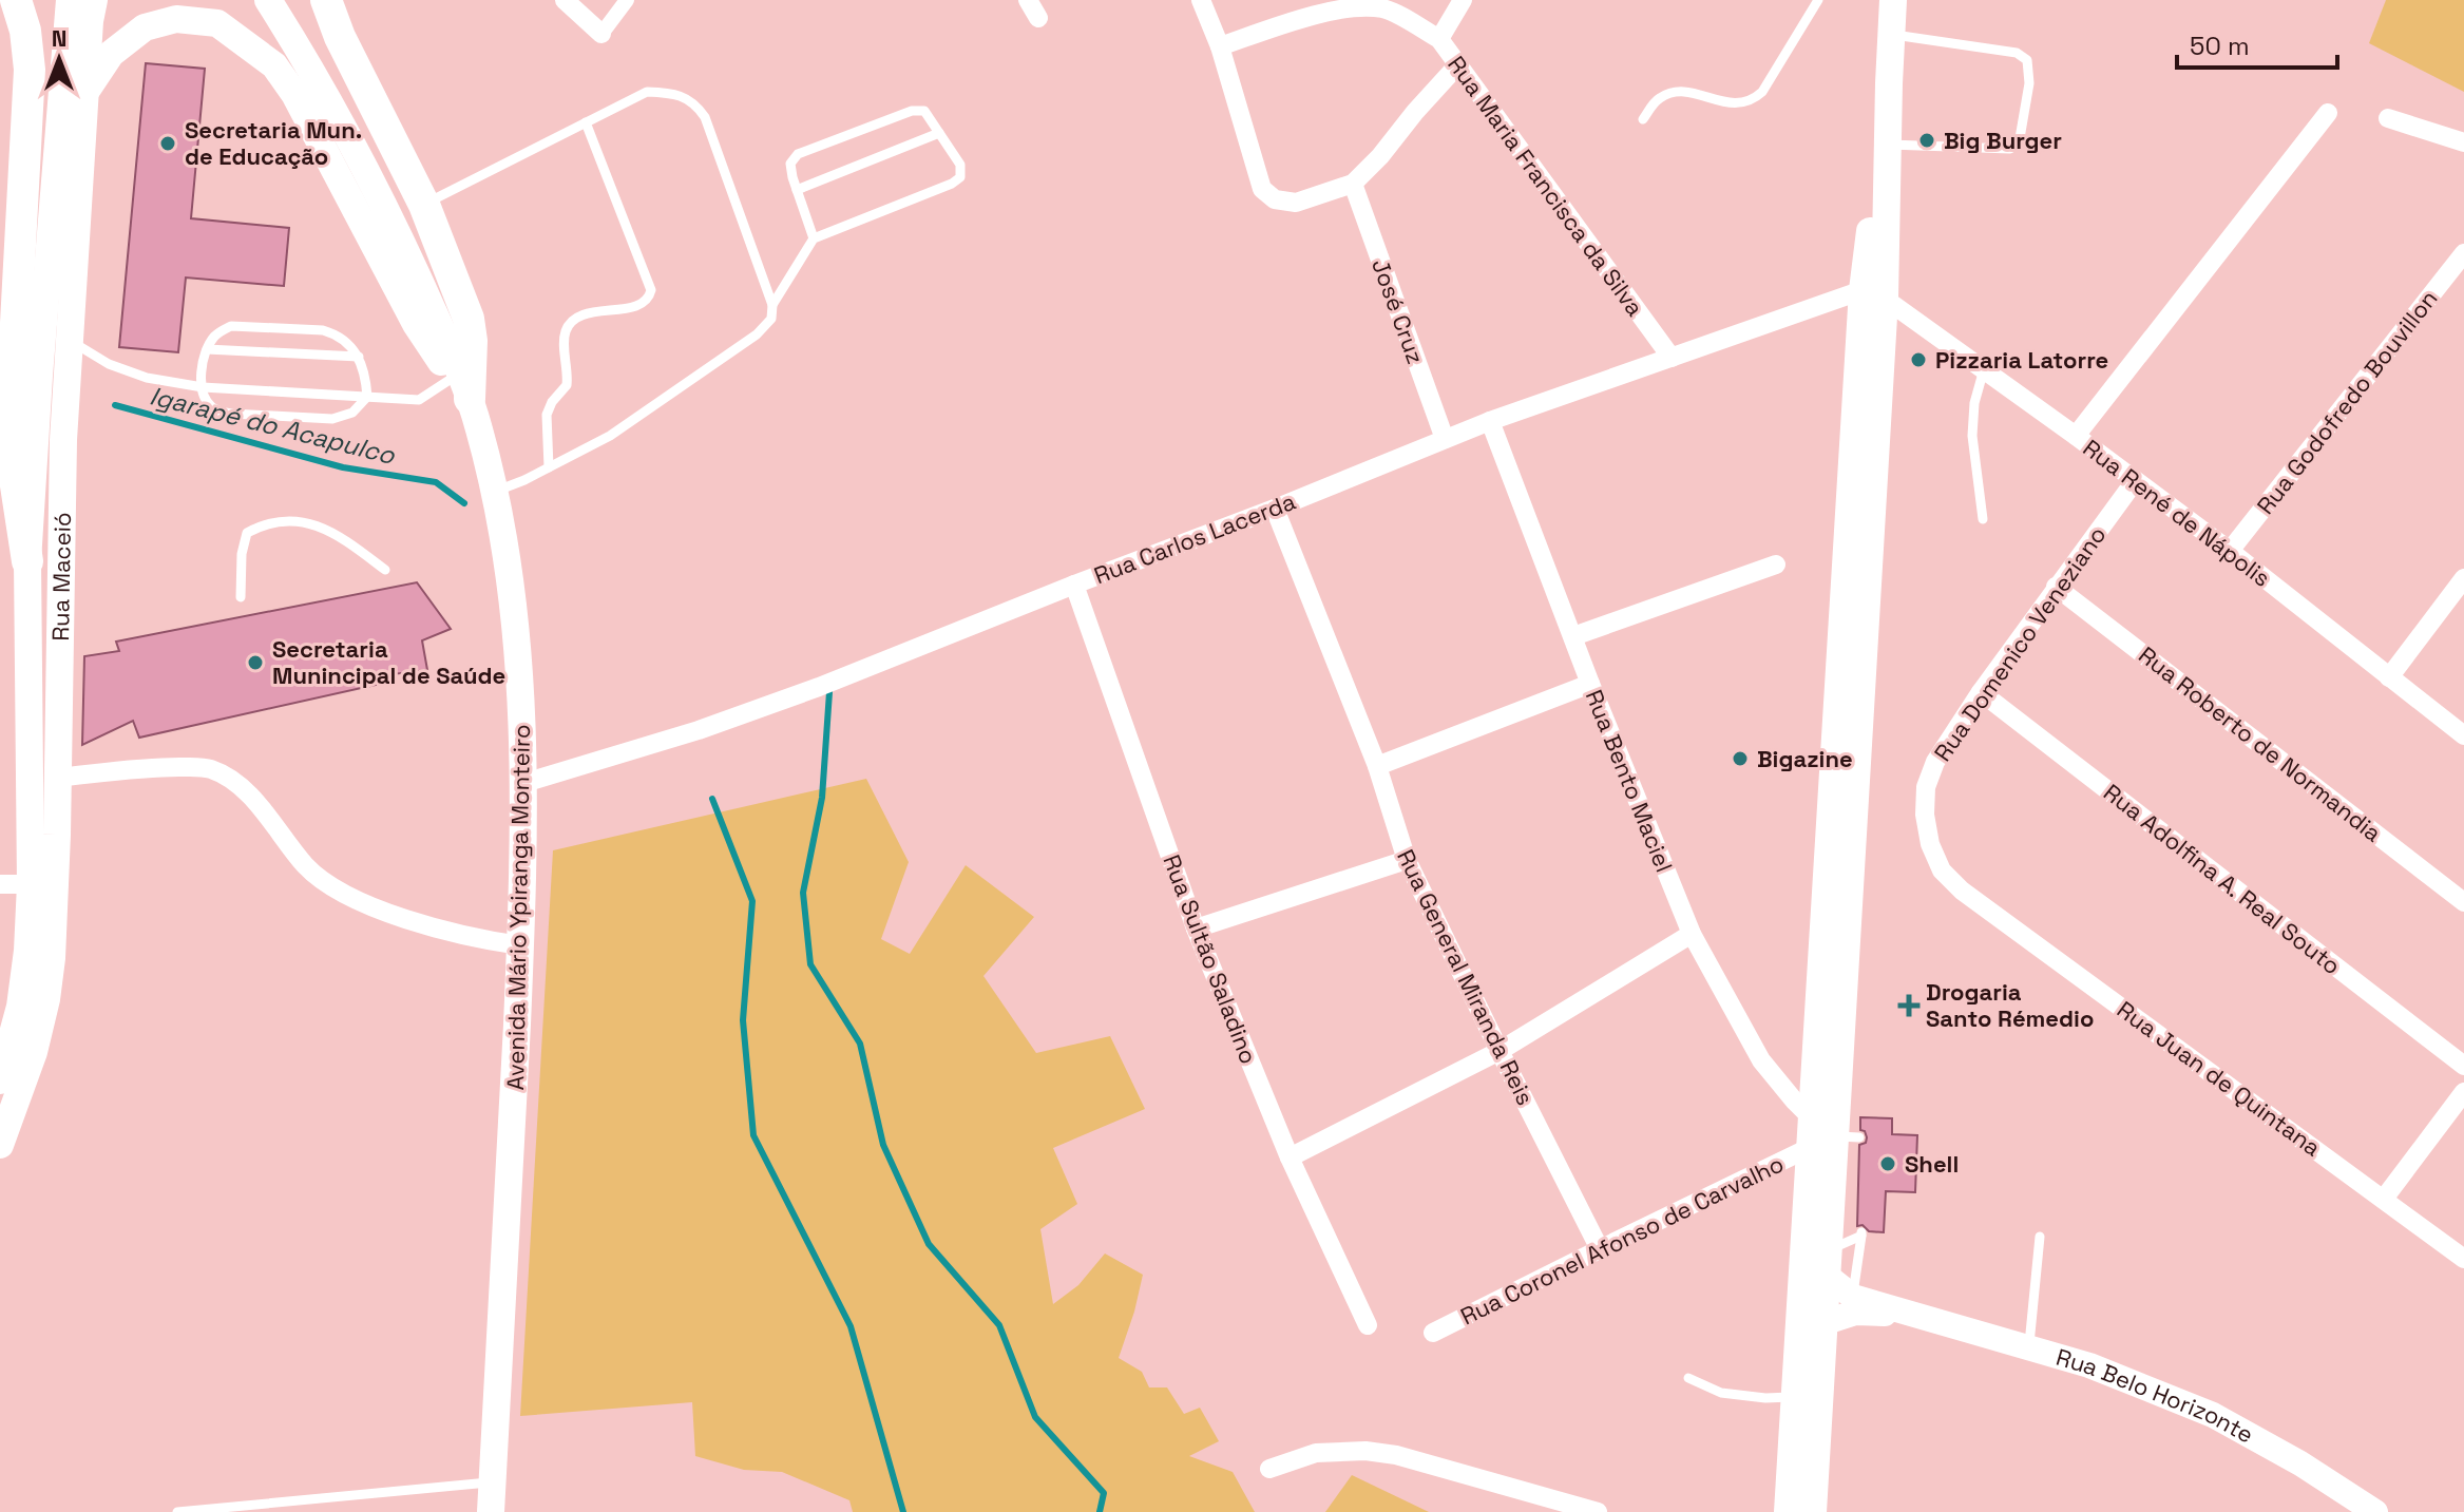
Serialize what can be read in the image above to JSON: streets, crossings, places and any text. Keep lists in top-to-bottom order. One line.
{"streets":{"main road":["Rua Maceió","Avenida Mário Ypiranga Monteiro"],"street":["Rua Maria Francisca da Silva","José Cruz","Rua Godofredo Bouvillon","Rua René de Nápolis","Rua Carlos Lacerda","Rua Domenico Veneziano","Rua Roberto de Normandia","Rua Bento Maciel","Rua Adolfina A. Real Souto","Rua Sultão Saladino","Rua General Miranda Reis","Rua Juan de Quintana","Rua Coronel Afonso de Carvalho","Rua Belo Horizonte"]},"crossings":[["Rua Maria Francisca da Silva","Rua Carlos Lacerda"],["José Cruz","Rua Carlos Lacerda"],["Rua Godofredo Bouvillon","Rua René de Nápolis"],["Rua René de Nápolis","Rua Carlos Lacerda"],["Rua René de Nápolis","Rua Domenico Veneziano"],["Rua Carlos Lacerda","Rua Bento Maciel"],["Rua Carlos Lacerda","Avenida Mário Ypiranga Monteiro"],["Rua Carlos Lacerda","Rua Sultão Saladino"],["Rua Carlos Lacerda","Rua General Miranda Reis"],["Rua Domenico Veneziano","Rua Roberto de Normandia"],["Rua Domenico Veneziano","Rua Adolfina A. Real Souto"],["Rua Domenico Veneziano","Rua Juan de Quintana"],["Rua General Miranda Reis","Rua Coronel Afonso de Carvalho"]],"water":["Igarapé do Acapulco"],"places":{"other":["Big Burger","Secretaria Mun. de Educação","Pizzaria Latorre","Secretaria Munincipal de Saúde","Bigazine","Shell"],"health":["Drogaria Santo Rémedio"]},"scale_bar":"50 m","north":"top"}
